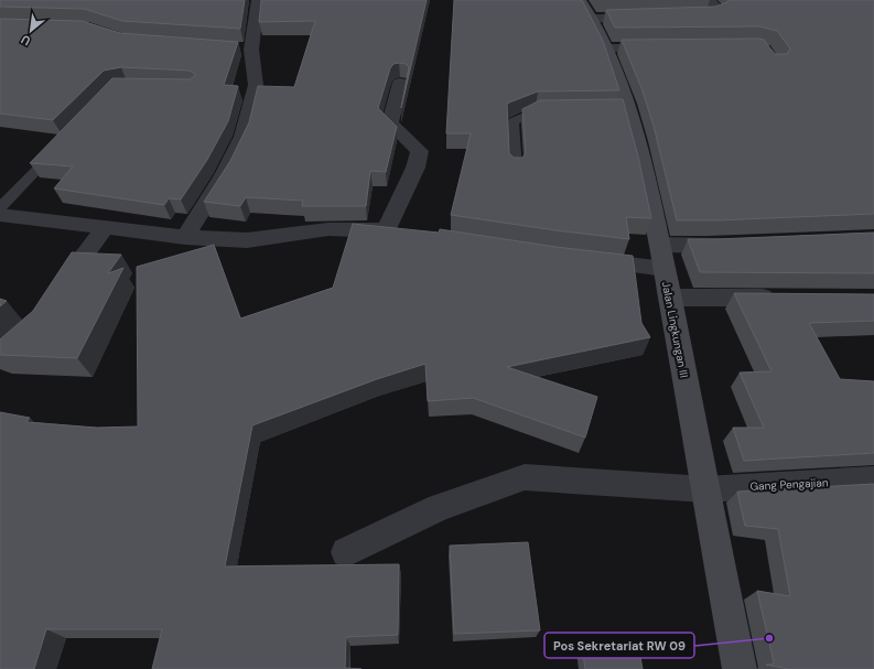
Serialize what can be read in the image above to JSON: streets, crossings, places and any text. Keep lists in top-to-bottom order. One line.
{"streets":{"street":["Jalan Lingkungan III","Gang Pengajian"]},"crossings":[["Jalan Lingkungan III","Gang Pengajian"]],"places":["Pos Sekretariat RW 09"],"north":"bottom left"}
